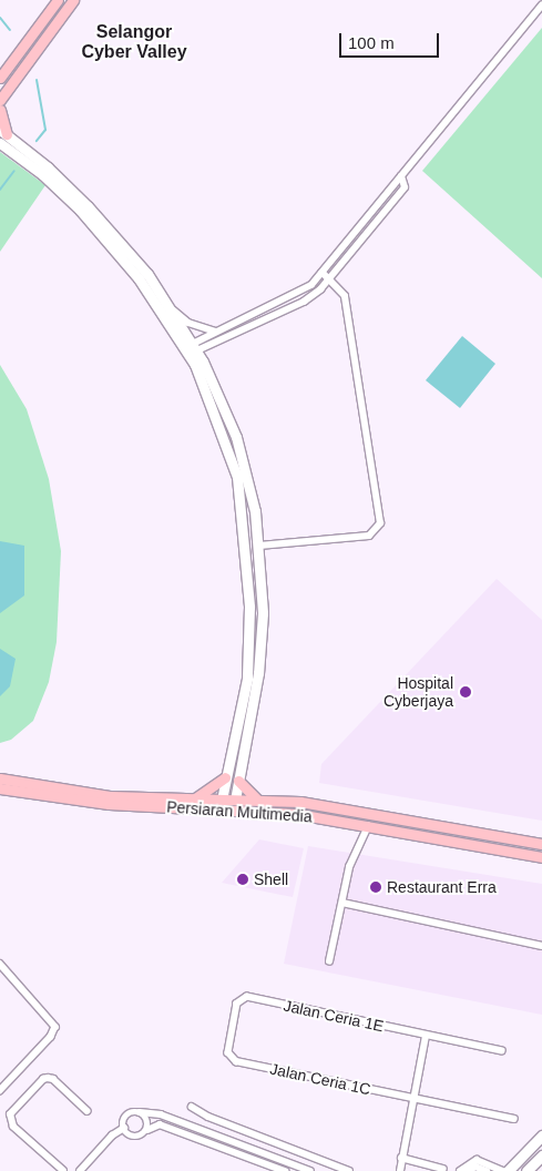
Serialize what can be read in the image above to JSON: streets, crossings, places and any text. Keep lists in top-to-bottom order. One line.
{"streets":{"main road":["Persiaran Multimedia"],"street":["Jalan Ceria 1E","Jalan Ceria 1C"]},"crossings":[["Jalan Ceria 1E","Jalan Ceria 1C"]],"districts":["Selangor Cyber Valley"],"places":["Hospital Cyberjaya","Shell","Restaurant Erra"],"scale_bar":"100 m"}
